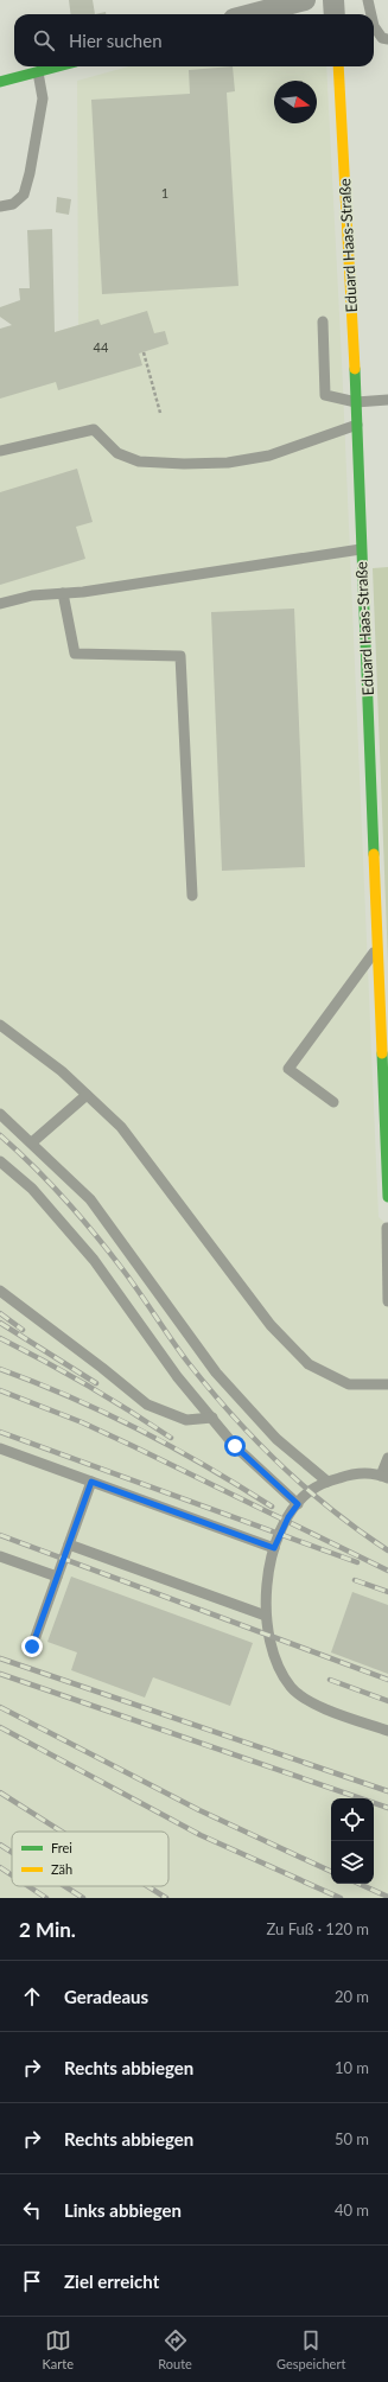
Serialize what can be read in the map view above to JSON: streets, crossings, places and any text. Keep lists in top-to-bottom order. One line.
{"streets":{"street":["Eduard Haas-Straße"]},"house_numbers":["1","44"],"legend":["Frei","Zäh"],"north":"right","page":{"search":"Hier suchen","heading":["2 Min.","Zu Fuß · 120 m"],"list":[["Geradeaus","20 m"],["Rechts abbiegen","10 m"],["Rechts abbiegen","50 m"],["Links abbiegen","40 m"],"Ziel erreicht"],"nav":["Karte","Route","Gespeichert"]}}
